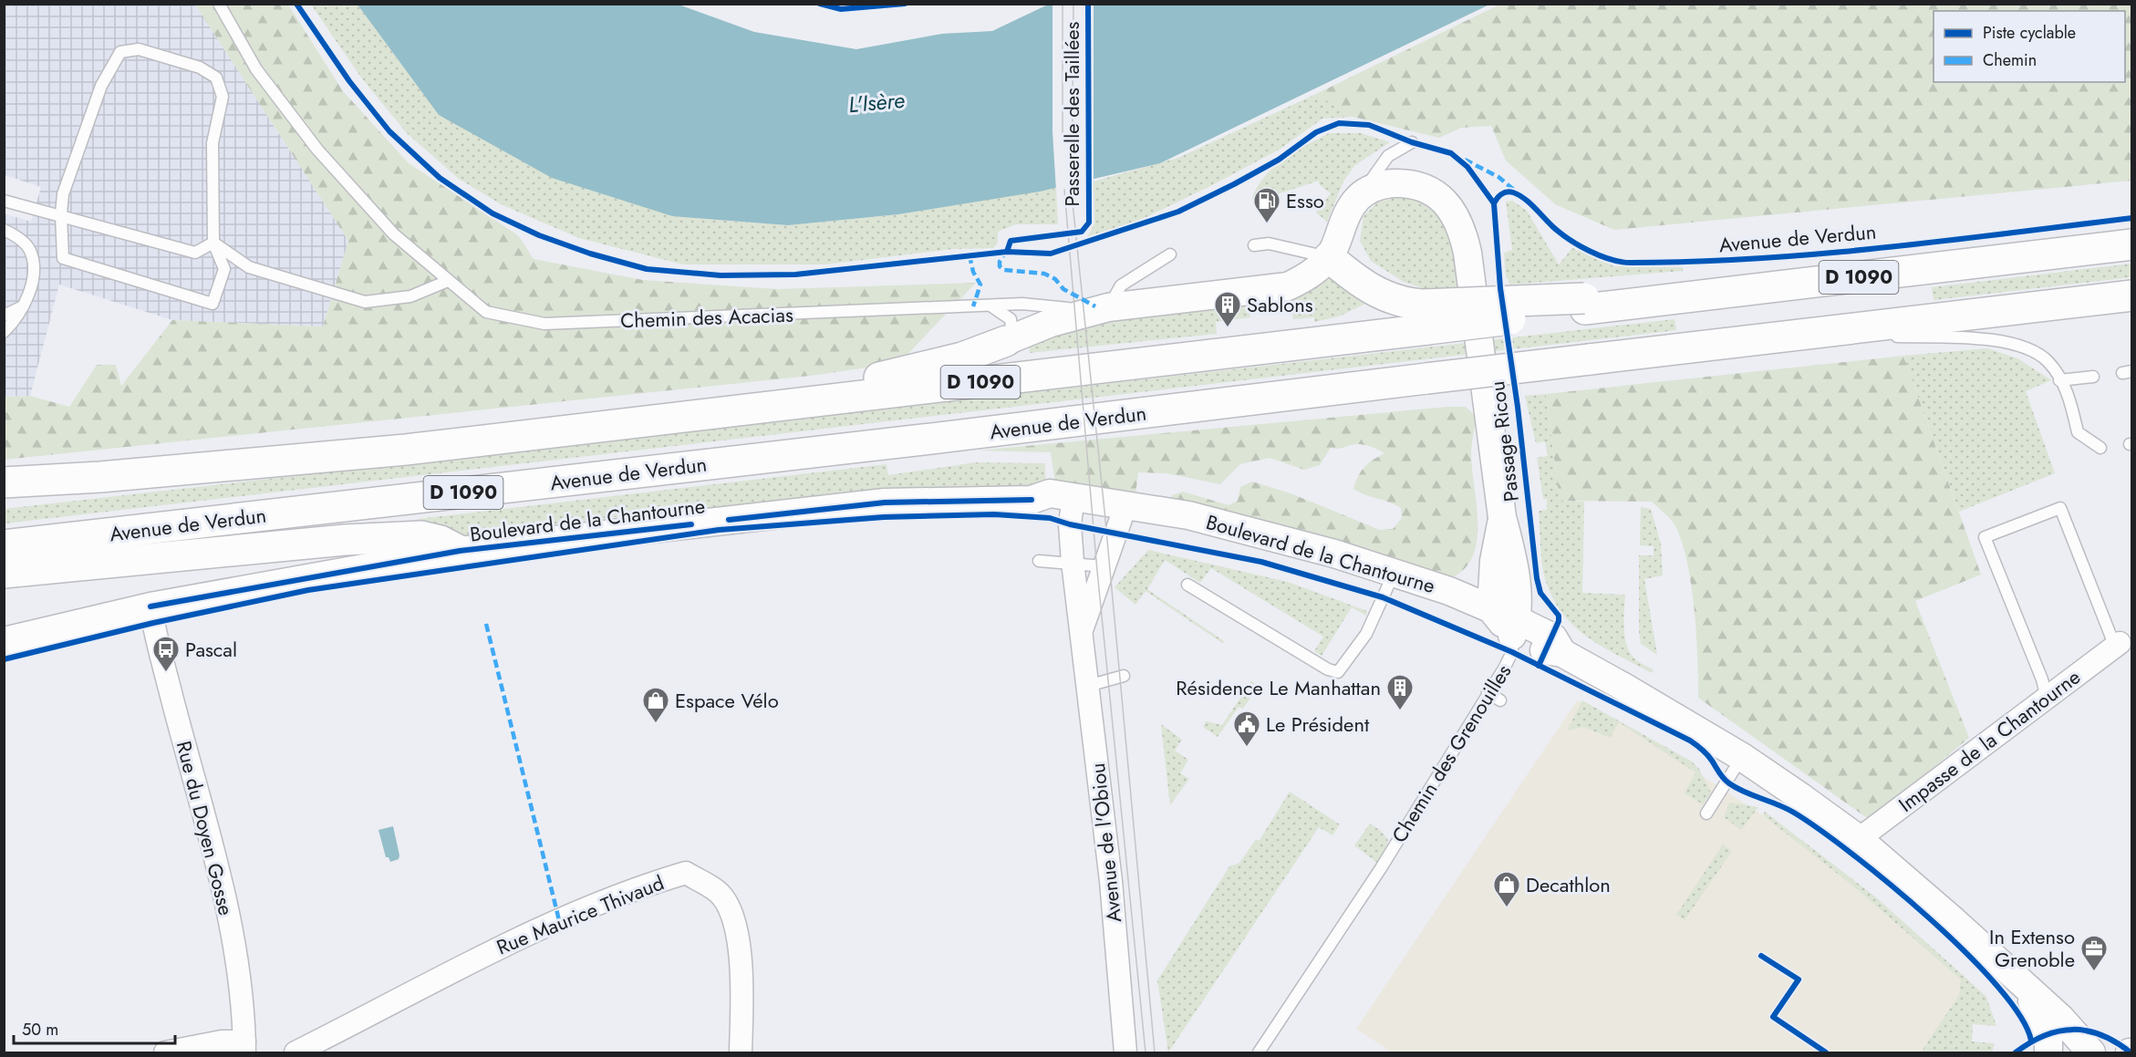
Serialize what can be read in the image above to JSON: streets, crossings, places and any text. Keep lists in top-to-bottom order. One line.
{"streets":{"main road":["Avenue de Verdun","D 1090"],"street":["Chemin des Acacias","Passage Ricou","Boulevard de la Chantourne","Impasse de la Chantourne","Rue du Doyen Gosse","Avenue de l'Obiou","Rue Maurice Thivaud"],"lane":["Chemin des Grenouilles"],"cycle path":["Passerelle des Taillées"]},"crossings":[["Boulevard de la Chantourne","Impasse de la Chantourne"],["Boulevard de la Chantourne","Chemin des Grenouilles"],["Boulevard de la Chantourne","Rue du Doyen Gosse"],["Boulevard de la Chantourne","Avenue de l'Obiou"]],"water":["L'Isère"],"places":{"fuel station":["Esso"],"building":["Sablons","Résidence Le Manhattan"],"bus stop":["Pascal"],"shop":["Espace Vélo","Decathlon"],"public building":["Le Président"],"office":["In Extenso Grenoble"]},"legend":["Piste cyclable","Chemin"],"scale_bar":"50 m"}
